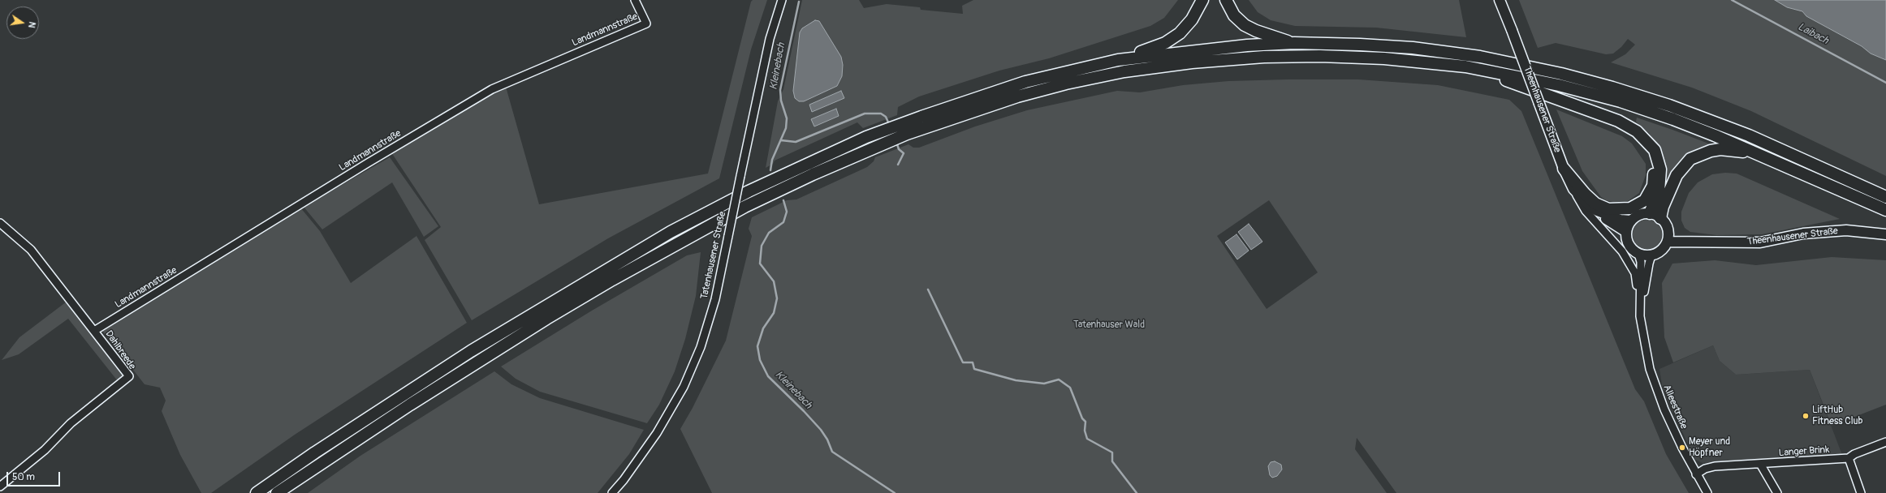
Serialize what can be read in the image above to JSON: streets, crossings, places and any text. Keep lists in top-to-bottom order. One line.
{"streets":{"main road":["Theenhausener Straße"],"street":["Landmannstraße","Tatenhausener Straße","Dahlbreede","Alleestraße","Langer Brink"]},"crossings":[["Landmannstraße","Dahlbreede"],["Theenhausener Straße","Alleestraße"],["Alleestraße","Langer Brink"]],"water":["Laibach","Kleinebach"],"parks":["Tatenhauser Wald"],"places":["LiftHub Fitness Club","Meyer und Höpfner"],"scale_bar":"50 m","north":"right"}
